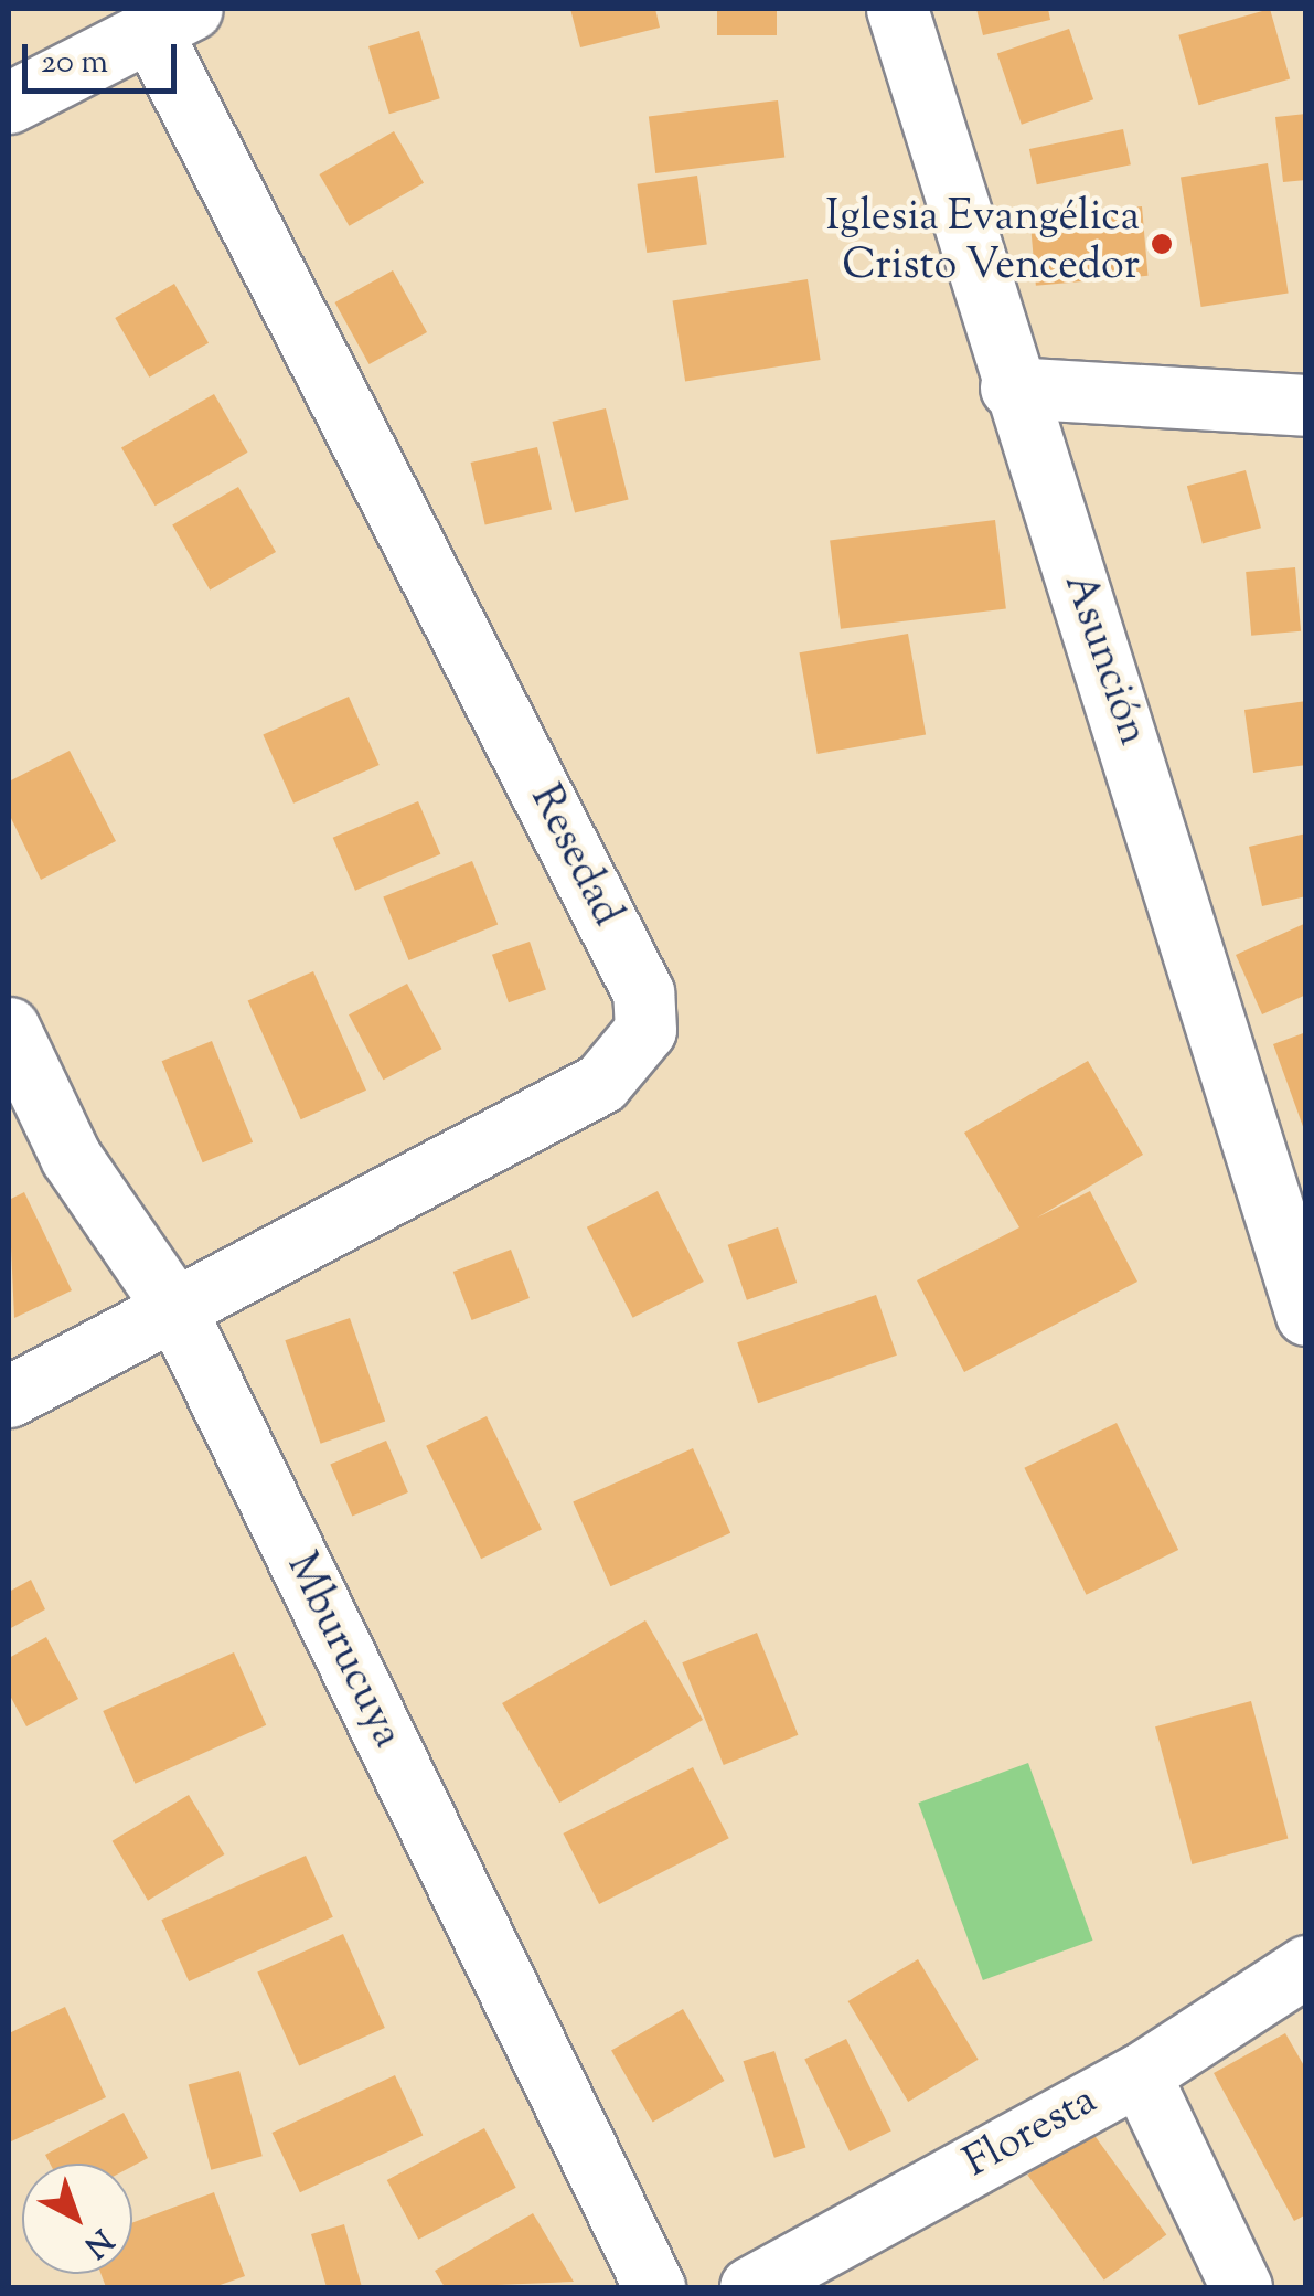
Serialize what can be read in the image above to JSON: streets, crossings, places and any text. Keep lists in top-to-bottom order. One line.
{"streets":{"street":["Asunción","Resedad","Mburucuya","Floresta"]},"crossings":[["Resedad","Mburucuya"]],"places":["Iglesia Evangélica Cristo Vencedor"],"scale_bar":"20 m","north":"bottom right"}
